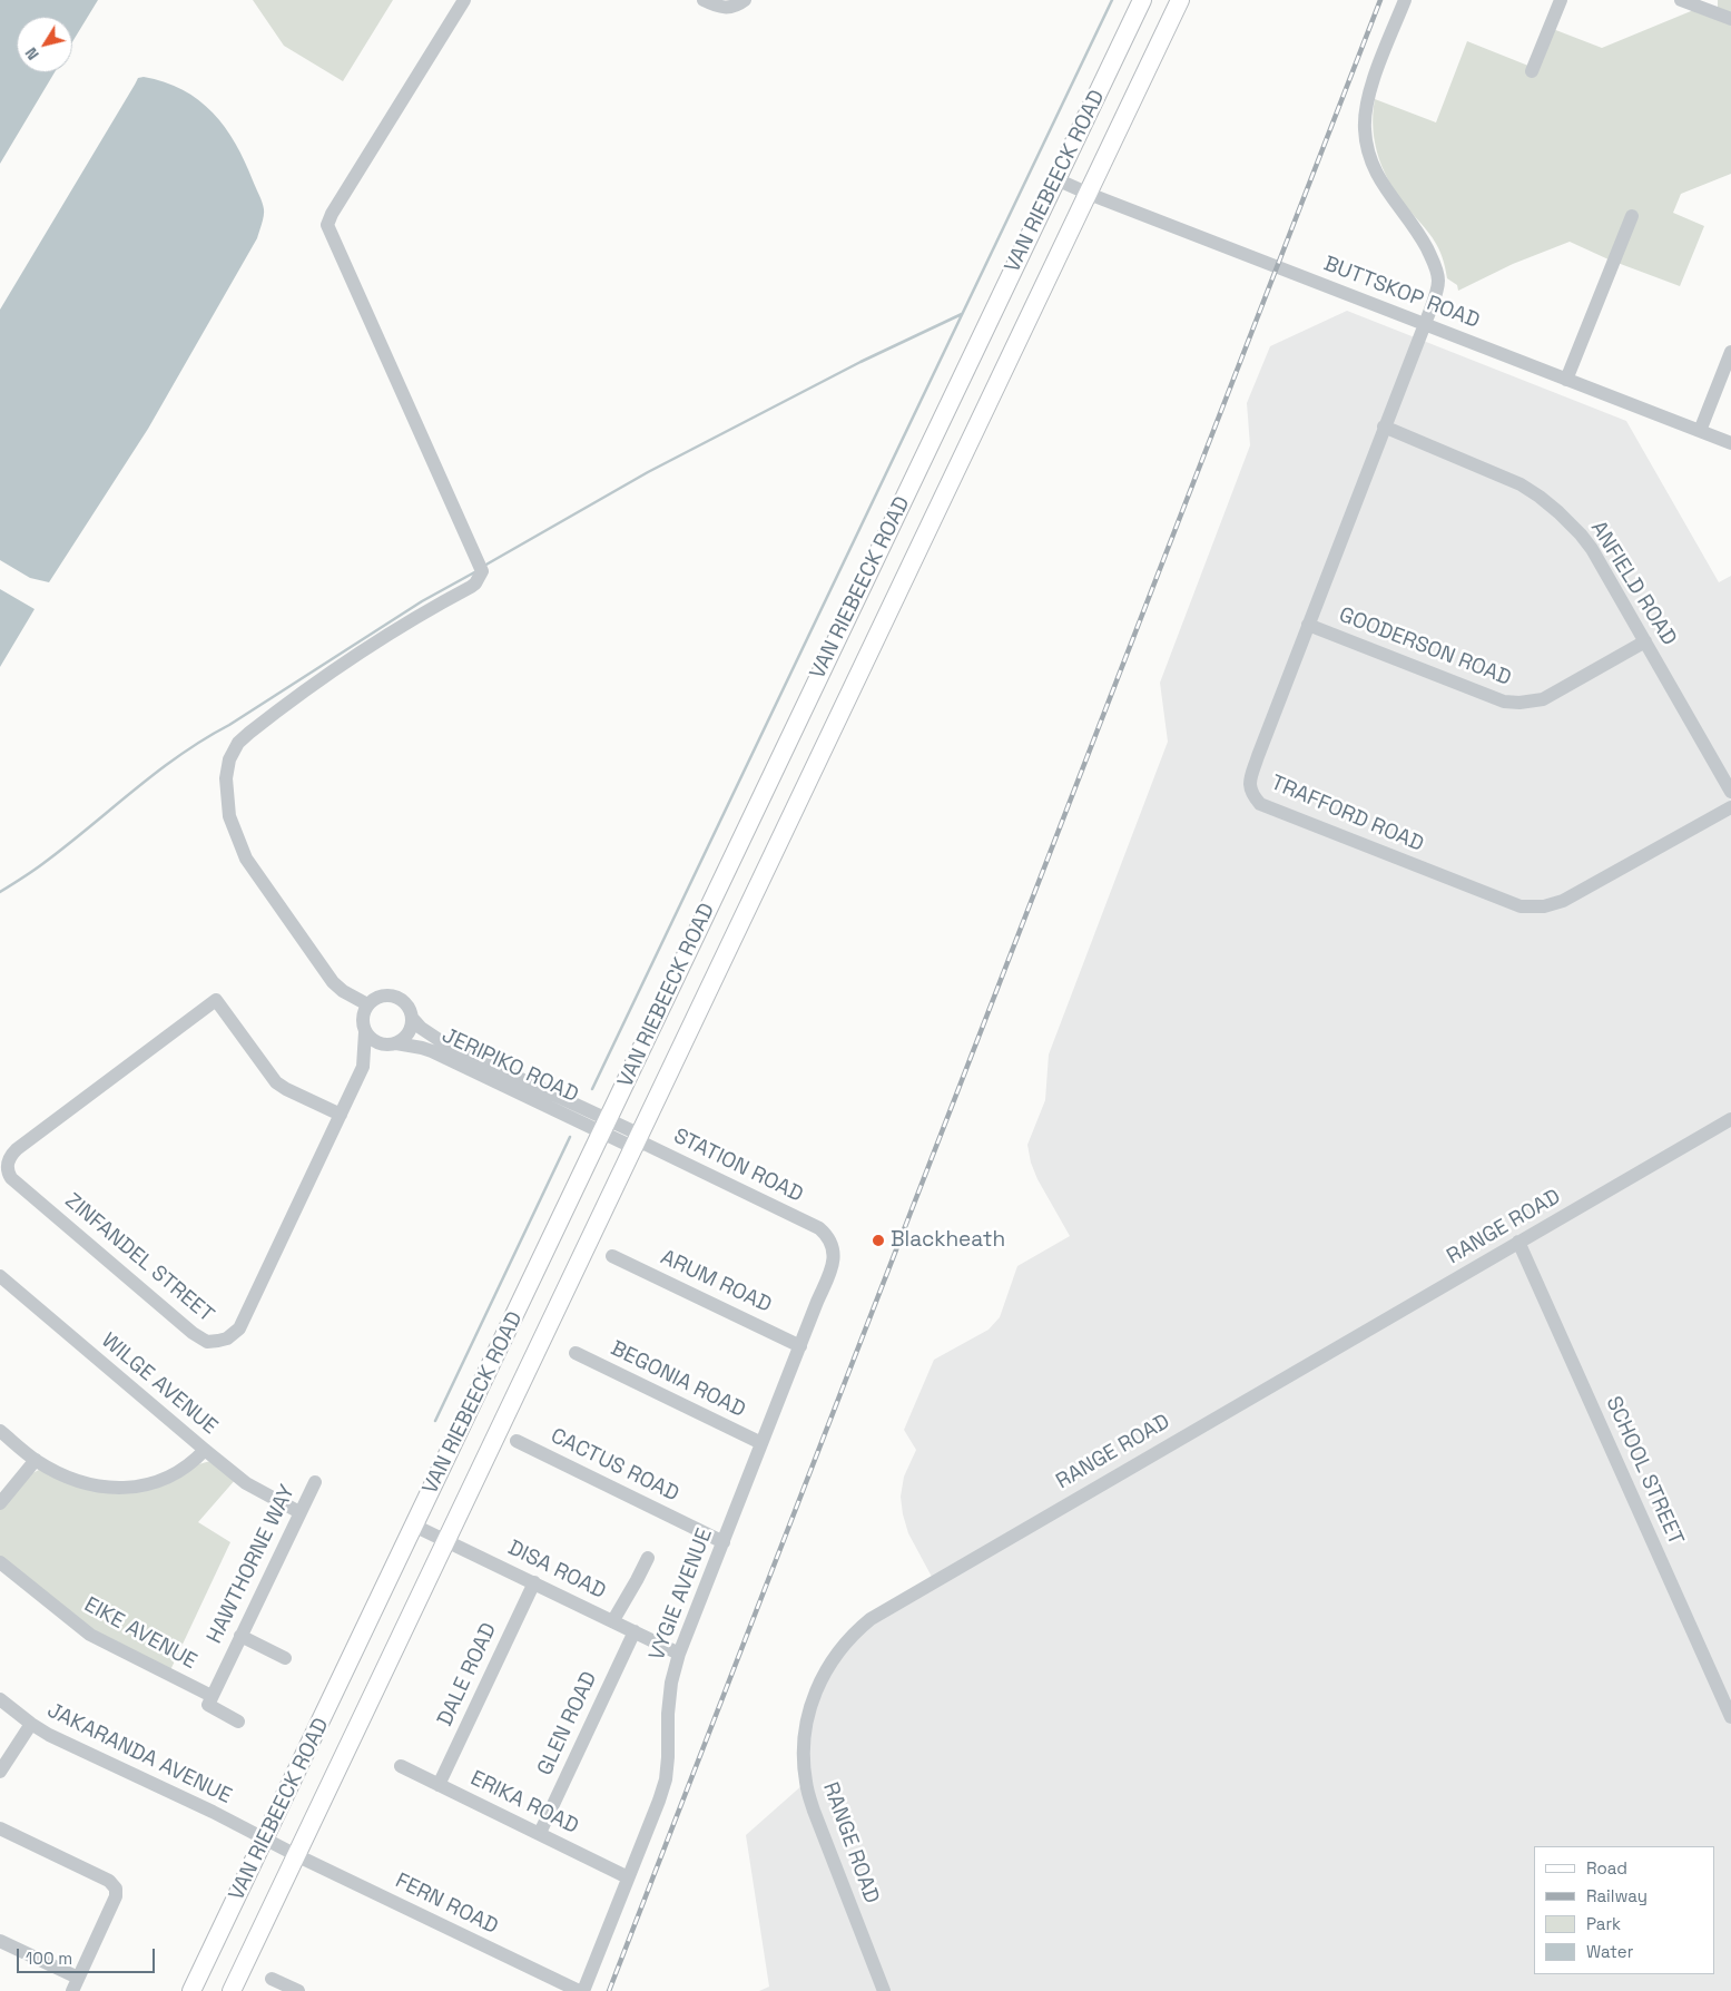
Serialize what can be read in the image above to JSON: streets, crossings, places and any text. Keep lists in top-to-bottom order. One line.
{"streets":{"main road":["VAN RIEBEECK ROAD"],"street":["BUTTSKOP ROAD","ANFIELD ROAD","GOODERSON ROAD","TRAFFORD ROAD","JERIPIKO ROAD","STATION ROAD","RANGE ROAD","ZINFANDEL STREET","ARUM ROAD","BEGONIA ROAD","WILGE AVENUE","CACTUS ROAD","SCHOOL STREET","HAWTHORNE WAY","DISA ROAD","VYGIE AVENUE","EIKE AVENUE","DALE ROAD","GLEN ROAD","JAKARANDA AVENUE","ERIKA ROAD","FERN ROAD"]},"crossings":[["VAN RIEBEECK ROAD","BUTTSKOP ROAD"],["VAN RIEBEECK ROAD","JERIPIKO ROAD"],["VAN RIEBEECK ROAD","STATION ROAD"],["VAN RIEBEECK ROAD","DISA ROAD"],["VAN RIEBEECK ROAD","JAKARANDA AVENUE"],["VAN RIEBEECK ROAD","FERN ROAD"],["BUTTSKOP ROAD","TRAFFORD ROAD"],["ANFIELD ROAD","GOODERSON ROAD"],["ANFIELD ROAD","TRAFFORD ROAD"],["GOODERSON ROAD","TRAFFORD ROAD"],["JERIPIKO ROAD","STATION ROAD"],["JERIPIKO ROAD","ZINFANDEL STREET"],["STATION ROAD","VYGIE AVENUE"],["RANGE ROAD","SCHOOL STREET"],["ARUM ROAD","VYGIE AVENUE"],["BEGONIA ROAD","VYGIE AVENUE"],["WILGE AVENUE","HAWTHORNE WAY"],["CACTUS ROAD","VYGIE AVENUE"],["HAWTHORNE WAY","EIKE AVENUE"],["DISA ROAD","VYGIE AVENUE"],["DISA ROAD","DALE ROAD"],["DISA ROAD","GLEN ROAD"],["VYGIE AVENUE","ERIKA ROAD"],["DALE ROAD","ERIKA ROAD"],["GLEN ROAD","ERIKA ROAD"],["JAKARANDA AVENUE","FERN ROAD"]],"places":["Blackheath"],"legend":["Road","Railway","Park","Water"],"scale_bar":"100 m","north":"bottom left"}
